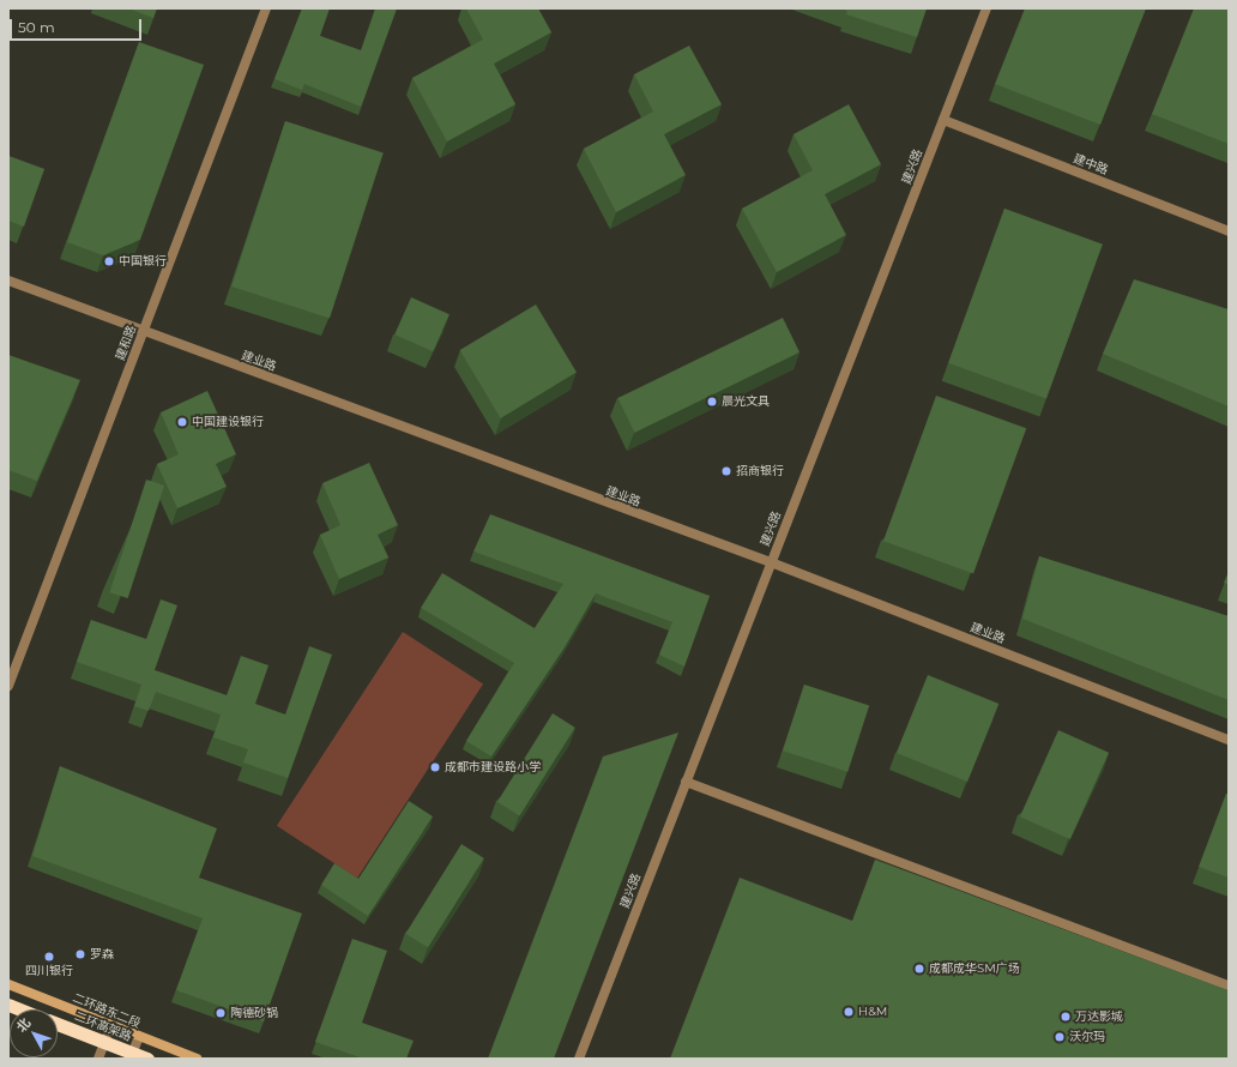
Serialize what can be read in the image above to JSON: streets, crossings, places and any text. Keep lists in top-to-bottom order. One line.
{"streets":{"highway":["二环高架路"],"main road":["二环路东二段"],"street":["建中路","建兴路","建和路","建业路"]},"crossings":[["建中路","建兴路"],["建兴路","建业路"],["建和路","建业路"]],"places":["中国银行","晨光文具","中国建设银行","招商银行","成都市建设路小学","罗森","四川银行","成都成华SM广场","H&M","陶德砂锅","万达影城","沃尔玛"],"scale_bar":"50 m","north":"top left"}
